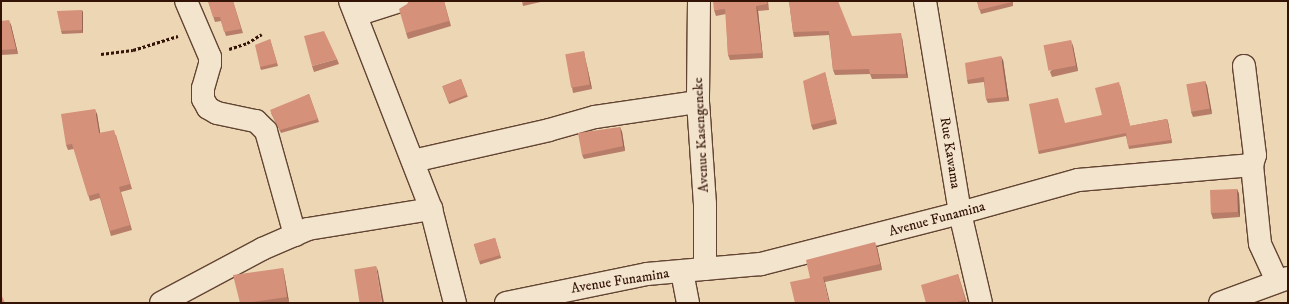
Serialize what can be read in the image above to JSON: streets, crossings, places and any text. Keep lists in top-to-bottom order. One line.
{"streets":{"street":["Avenue Kasengeneke","Rue Kawama","Avenue Funamina"]},"crossings":[["Avenue Kasengeneke","Avenue Funamina"],["Rue Kawama","Avenue Funamina"]]}
